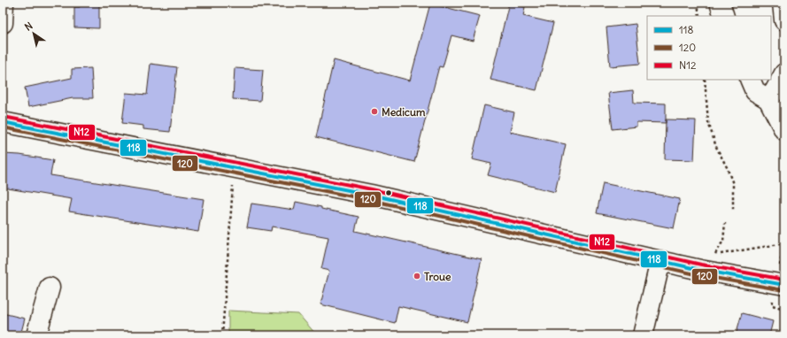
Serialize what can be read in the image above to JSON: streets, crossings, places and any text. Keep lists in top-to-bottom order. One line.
{"places":["Medicum","Troue"],"lines":["transit line N12","transit line 118","transit line 120"],"legend":["118","120","N12"],"north":"top left"}
